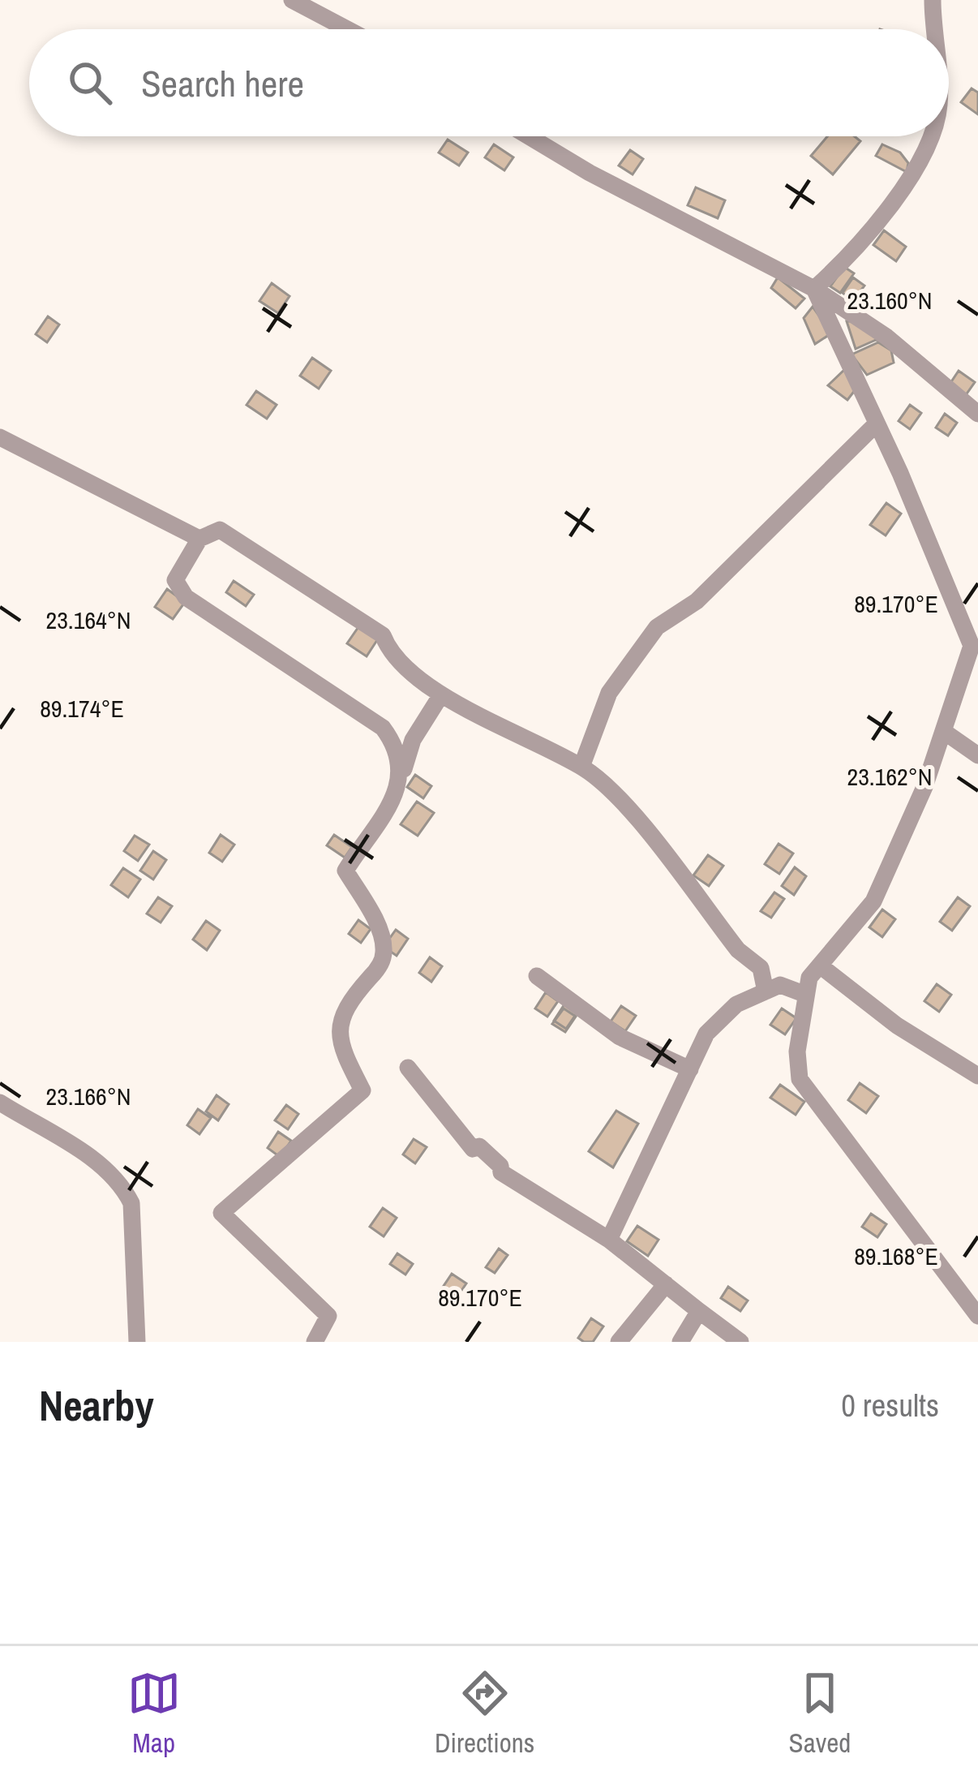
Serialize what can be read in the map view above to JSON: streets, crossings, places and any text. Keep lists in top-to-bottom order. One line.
{"page":{"search":"Search here","heading":["Nearby","0 results"],"nav":["Map","Directions","Saved"]},"coordinates":["23.160°N","89.170°E","23.164°N","89.174°E","23.162°N","23.166°N","89.168°E"]}
